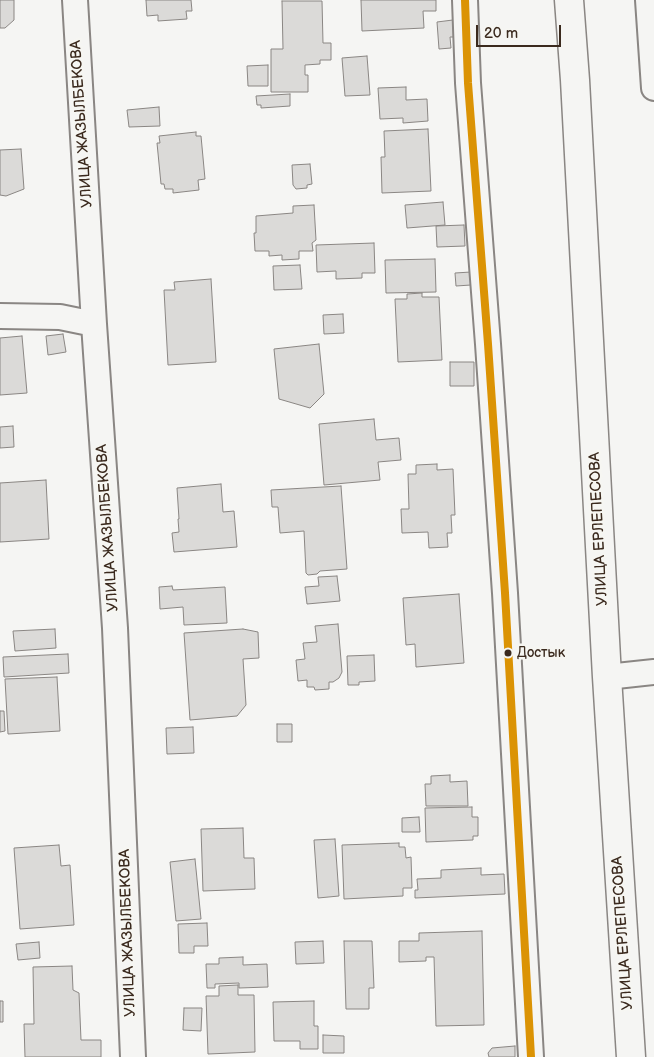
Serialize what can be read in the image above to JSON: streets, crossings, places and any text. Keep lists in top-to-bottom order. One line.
{"streets":{"main road":["УЛИЦА ЕРЛЕПЕСОВА"],"street":["УЛИЦА ЖАЗЫЛБЕКОВА"]},"places":["Достык"],"scale_bar":"20 m"}
